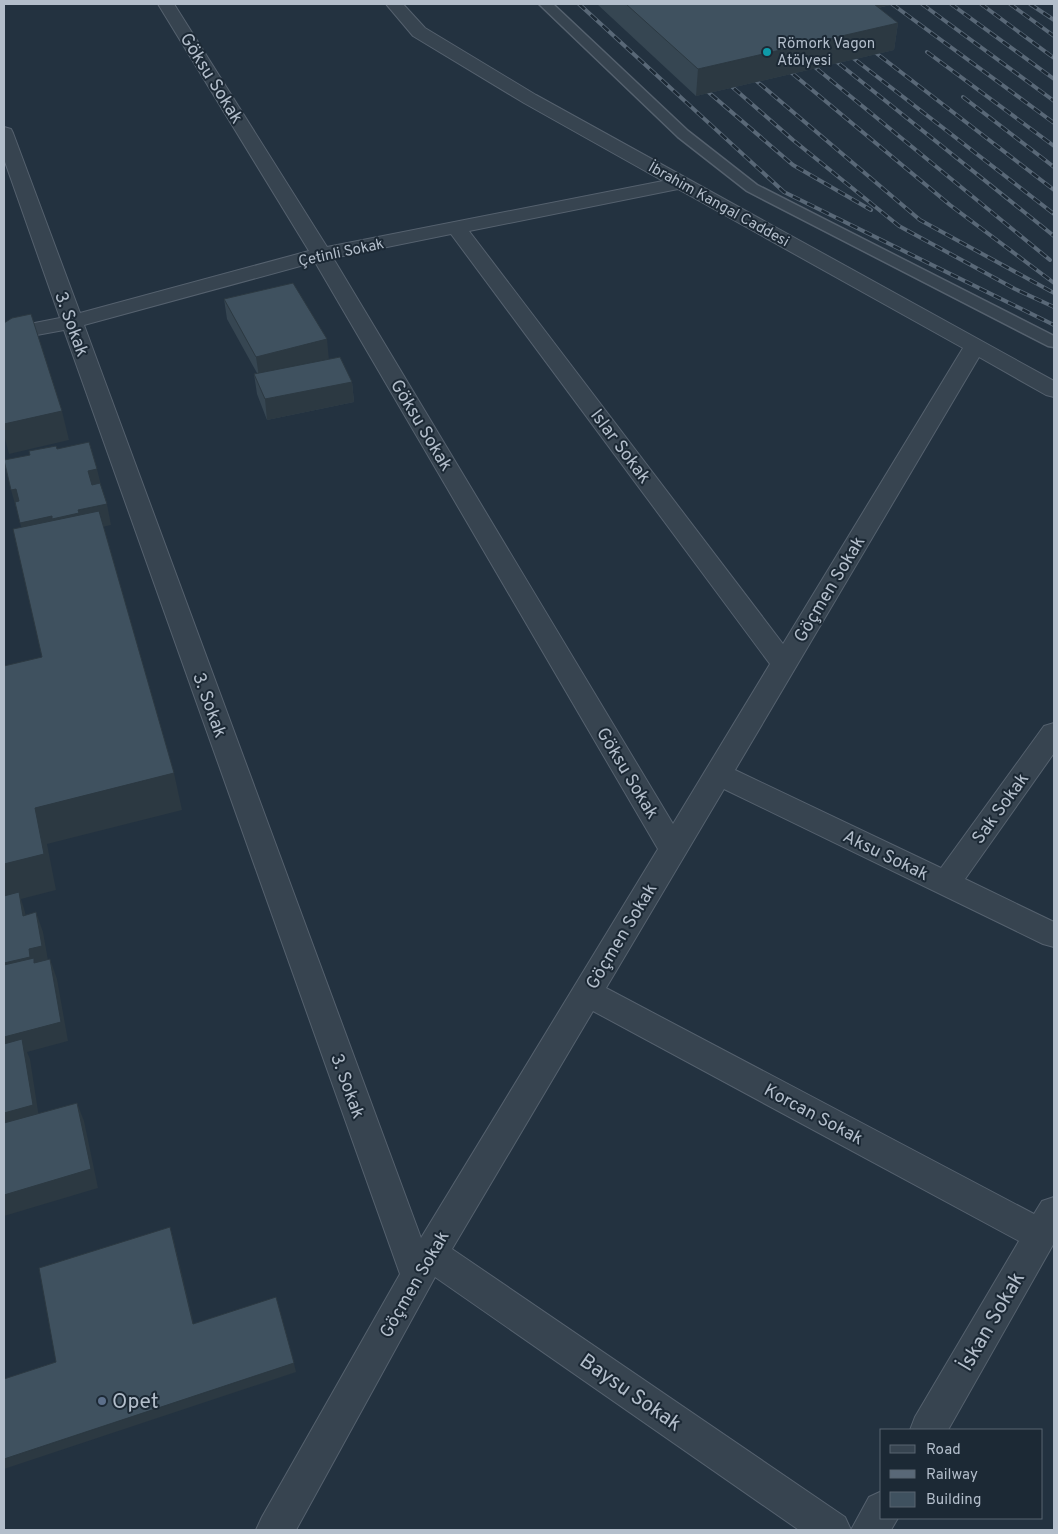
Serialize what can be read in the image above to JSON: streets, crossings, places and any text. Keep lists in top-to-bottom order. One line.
{"streets":{"street":["Göksu Sokak","İbrahim Kangal Caddesi","Çetinli Sokak","3. Sokak","Islar Sokak","Göçmen Sokak","Sak Sokak","Aksu Sokak","Korcan Sokak","İskan Sokak","Baysu Sokak"]},"crossings":[["Göksu Sokak","Çetinli Sokak"],["Göksu Sokak","Göçmen Sokak"],["İbrahim Kangal Caddesi","Çetinli Sokak"],["İbrahim Kangal Caddesi","Göçmen Sokak"],["Çetinli Sokak","3. Sokak"],["Çetinli Sokak","Islar Sokak"],["3. Sokak","Göçmen Sokak"],["3. Sokak","Baysu Sokak"],["Islar Sokak","Göçmen Sokak"],["Göçmen Sokak","Aksu Sokak"],["Göçmen Sokak","Korcan Sokak"],["Göçmen Sokak","Baysu Sokak"],["Sak Sokak","Aksu Sokak"],["Korcan Sokak","İskan Sokak"]],"places":["Römork Vagon Atölyesi","Opet"],"legend":["Road","Railway","Building"]}
